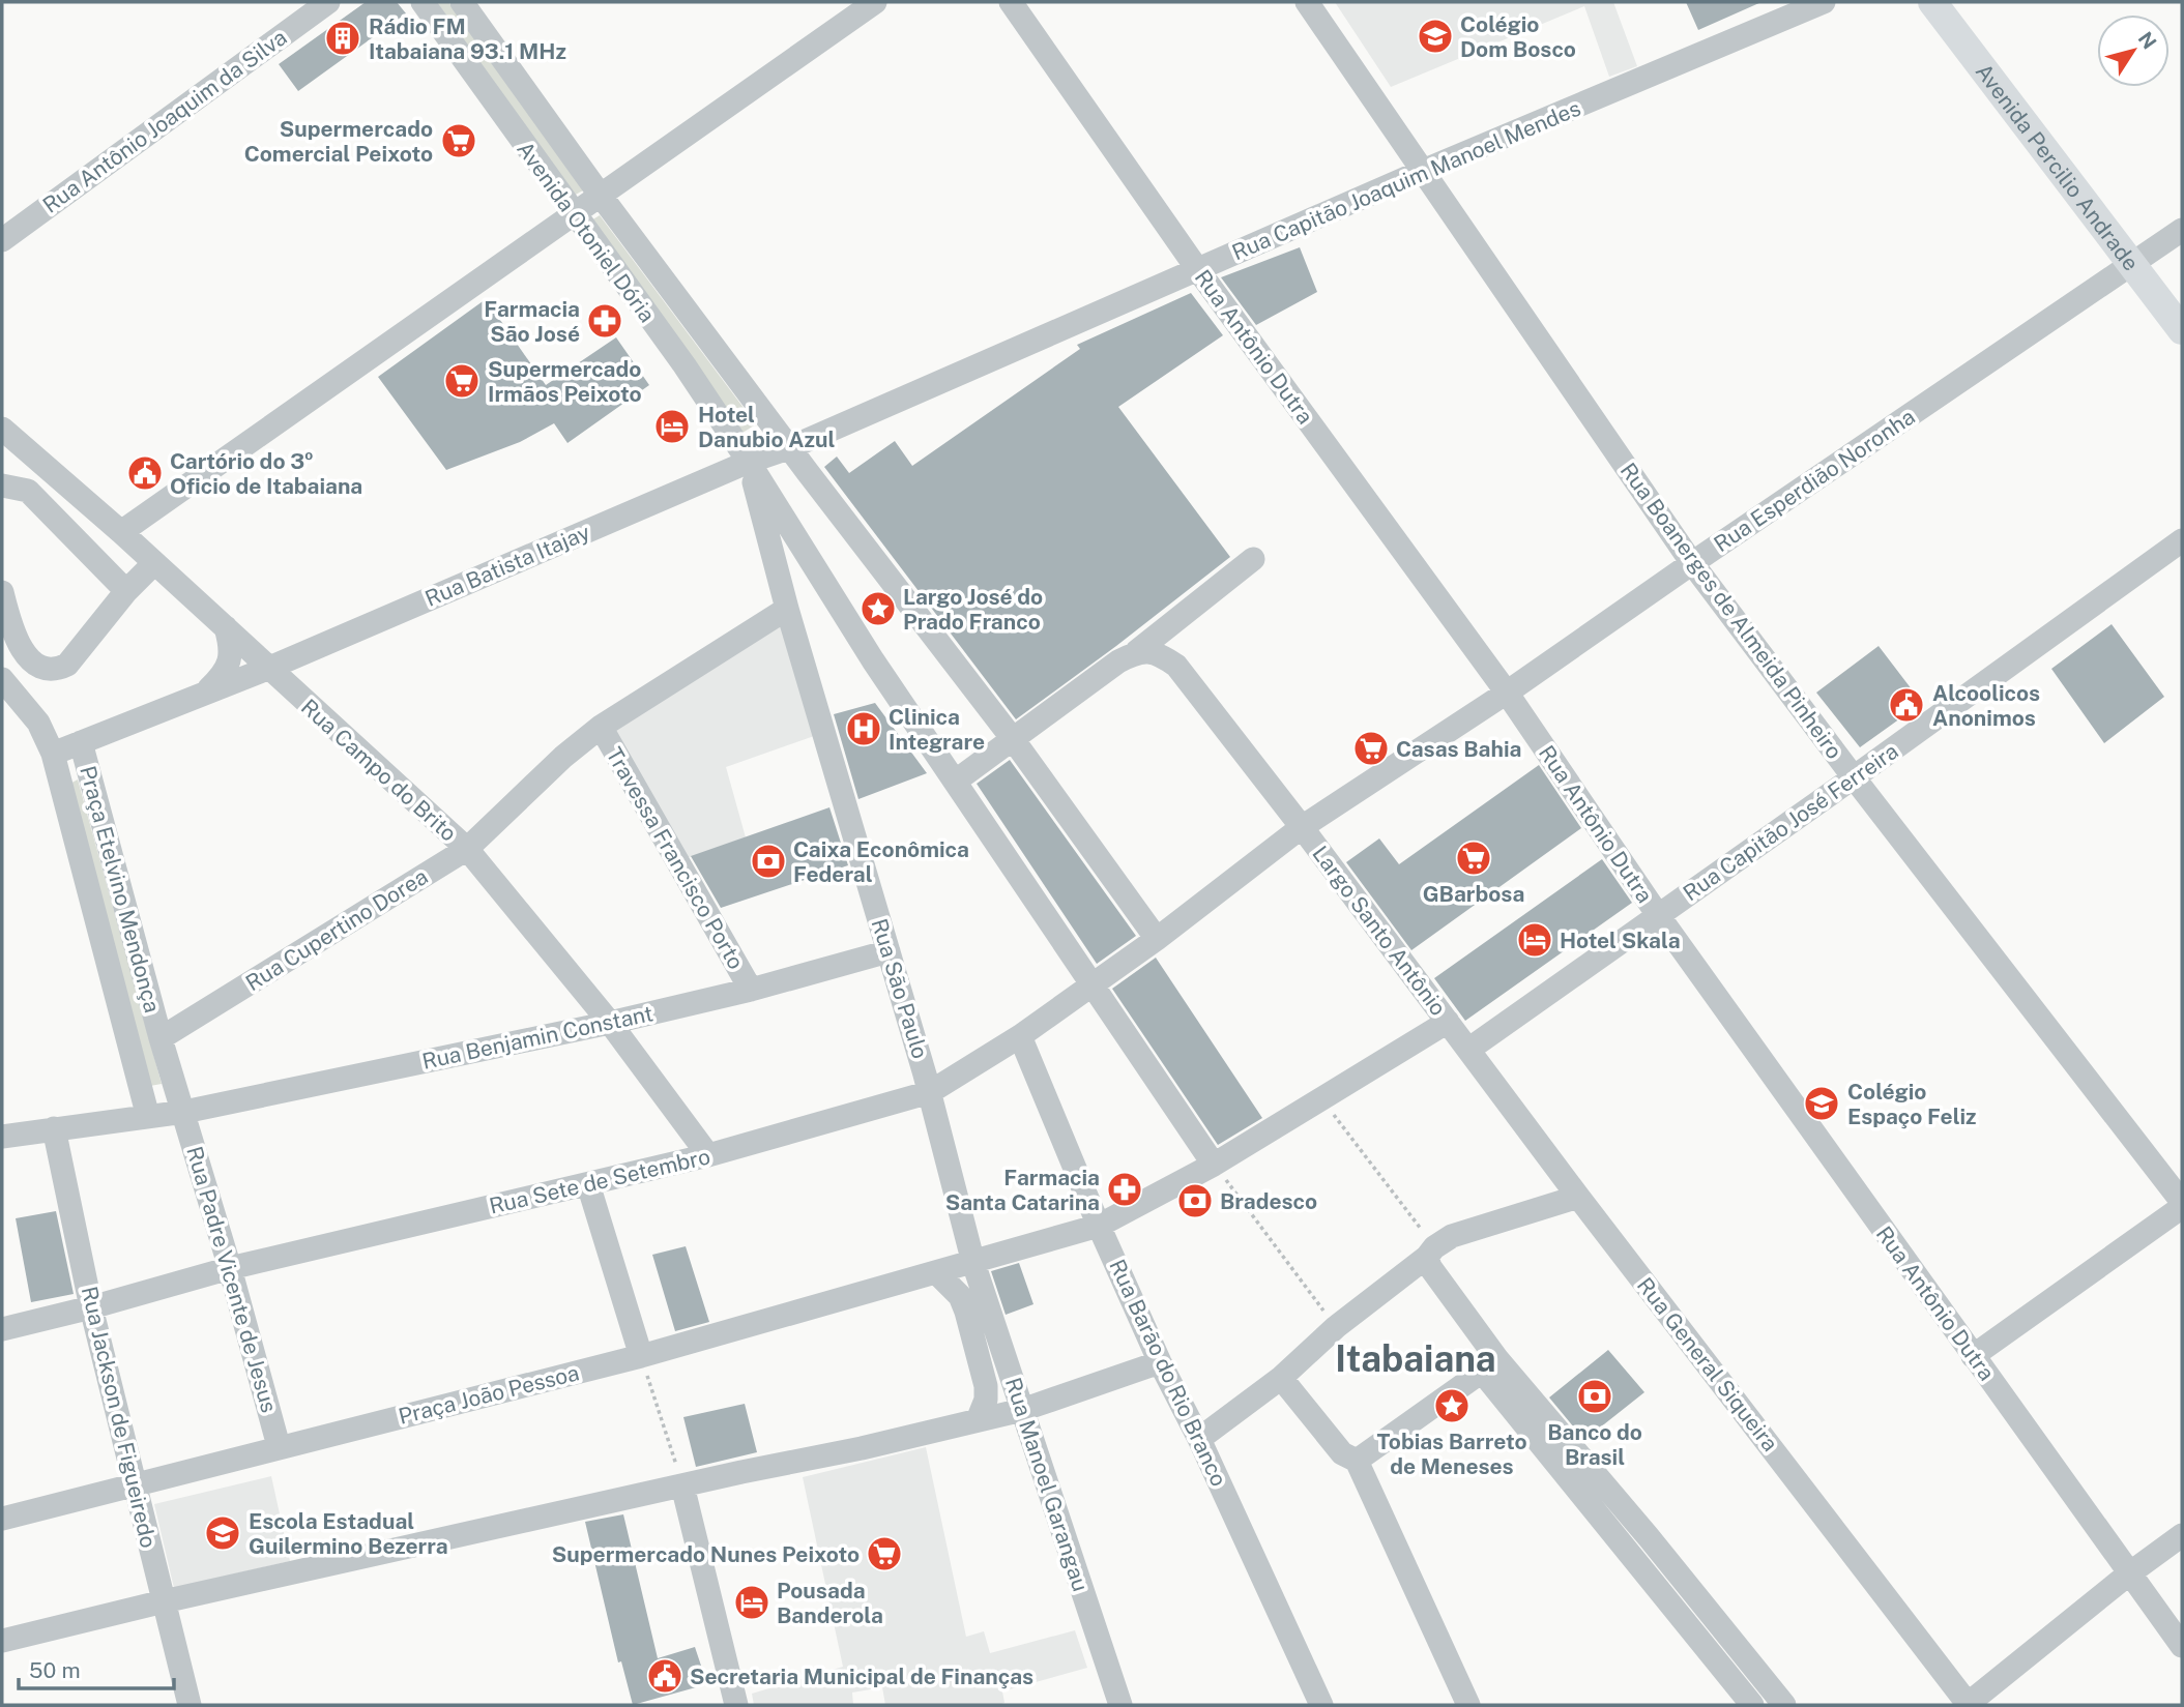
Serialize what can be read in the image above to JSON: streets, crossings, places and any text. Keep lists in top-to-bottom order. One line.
{"streets":{"main road":["Avenida Percilio Andrade"],"street":["Rua Antônio Joaquim da Silva","Rua Capitão Joaquim Manoel Mendes","Avenida Otoniel Dória","Rua Antônio Dutra","Rua Esperdião Noronha","Rua Batista Itajay","Rua Boanerges de Almeida Pinheiro","Rua Campo do Brito","Rua Capitão José Ferreira","Travessa Francisco Porto","Praça Etelvino Mendonça","Rua Cupertino Dorea","Largo Santo Antônio","Rua São Paulo","Rua Benjamin Constant","Rua Sete de Setembro","Rua Padre Vicente de Jesus","Rua General Siqueira","Rua Barão do Rio Branco","Praça João Pessoa","Rua Jackson de Figueiredo","Rua Manoel Garangau"]},"crossings":[["Avenida Percilio Andrade","Rua Esperdião Noronha"],["Rua Capitão Joaquim Manoel Mendes","Avenida Otoniel Dória"],["Rua Capitão Joaquim Manoel Mendes","Rua Antônio Dutra"],["Rua Capitão Joaquim Manoel Mendes","Rua Batista Itajay"],["Rua Capitão Joaquim Manoel Mendes","Rua Boanerges de Almeida Pinheiro"],["Avenida Otoniel Dória","Rua Batista Itajay"],["Avenida Otoniel Dória","Largo Santo Antônio"],["Avenida Otoniel Dória","Rua São Paulo"],["Avenida Otoniel Dória","Rua Sete de Setembro"],["Rua Antônio Dutra","Rua Esperdião Noronha"],["Rua Antônio Dutra","Rua Capitão José Ferreira"],["Rua Esperdião Noronha","Rua Boanerges de Almeida Pinheiro"],["Rua Esperdião Noronha","Largo Santo Antônio"],["Rua Batista Itajay","Rua Campo do Brito"],["Rua Batista Itajay","Praça Etelvino Mendonça"],["Rua Batista Itajay","Rua São Paulo"],["Rua Boanerges de Almeida Pinheiro","Rua Capitão José Ferreira"],["Rua Campo do Brito","Praça Etelvino Mendonça"],["Rua Campo do Brito","Rua Cupertino Dorea"],["Rua Campo do Brito","Rua Benjamin Constant"],["Rua Campo do Brito","Rua Sete de Setembro"],["Rua Capitão José Ferreira","Rua General Siqueira"],["Travessa Francisco Porto","Rua Cupertino Dorea"],["Travessa Francisco Porto","Rua Benjamin Constant"],["Praça Etelvino Mendonça","Rua Cupertino Dorea"],["Praça Etelvino Mendonça","Rua Benjamin Constant"],["Praça Etelvino Mendonça","Rua Padre Vicente de Jesus"],["Rua Cupertino Dorea","Rua São Paulo"],["Largo Santo Antônio","Rua Sete de Setembro"],["Largo Santo Antônio","Rua General Siqueira"],["Largo Santo Antônio","Rua Barão do Rio Branco"],["Largo Santo Antônio","Praça João Pessoa"],["Rua São Paulo","Rua Benjamin Constant"],["Rua São Paulo","Rua Sete de Setembro"],["Rua São Paulo","Praça João Pessoa"],["Rua São Paulo","Rua Manoel Garangau"],["Rua Benjamin Constant","Rua Padre Vicente de Jesus"],["Rua Sete de Setembro","Rua Padre Vicente de Jesus"],["Rua Sete de Setembro","Rua Barão do Rio Branco"],["Rua Sete de Setembro","Rua Jackson de Figueiredo"],["Rua Padre Vicente de Jesus","Praça João Pessoa"],["Rua Barão do Rio Branco","Praça João Pessoa"],["Praça João Pessoa","Rua Jackson de Figueiredo"],["Praça João Pessoa","Rua Manoel Garangau"]],"districts":["Itabaiana"],"places":{"school or university":["Colégio Dom Bosco","Colégio Espaço Feliz","Escola Estadual Guilermino Bezerra"],"building":["Rádio FM Itabaiana 93.1 MHz"],"supermarket":["Supermercado Comercial Peixoto","Supermercado Irmãos Peixoto","Casas Bahia","GBarbosa","Supermercado Nunes Peixoto"],"pharmacy":["Farmacia São José","Farmacia Santa Catarina"],"hotel":["Hotel Danubio Azul","Hotel Skala","Pousada Banderola"],"public building":["Cartório do 3º Oficio de Itabaiana","Alcoolicos Anonimos","Secretaria Municipal de Finanças"],"place":["Largo José do Prado Franco","Tobias Barreto de Meneses"],"hospital":["Clinica Integrare"],"bank":["Caixa Econômica Federal","Bradesco","Banco do Brasil"]},"scale_bar":"50 m","north":"top right"}
